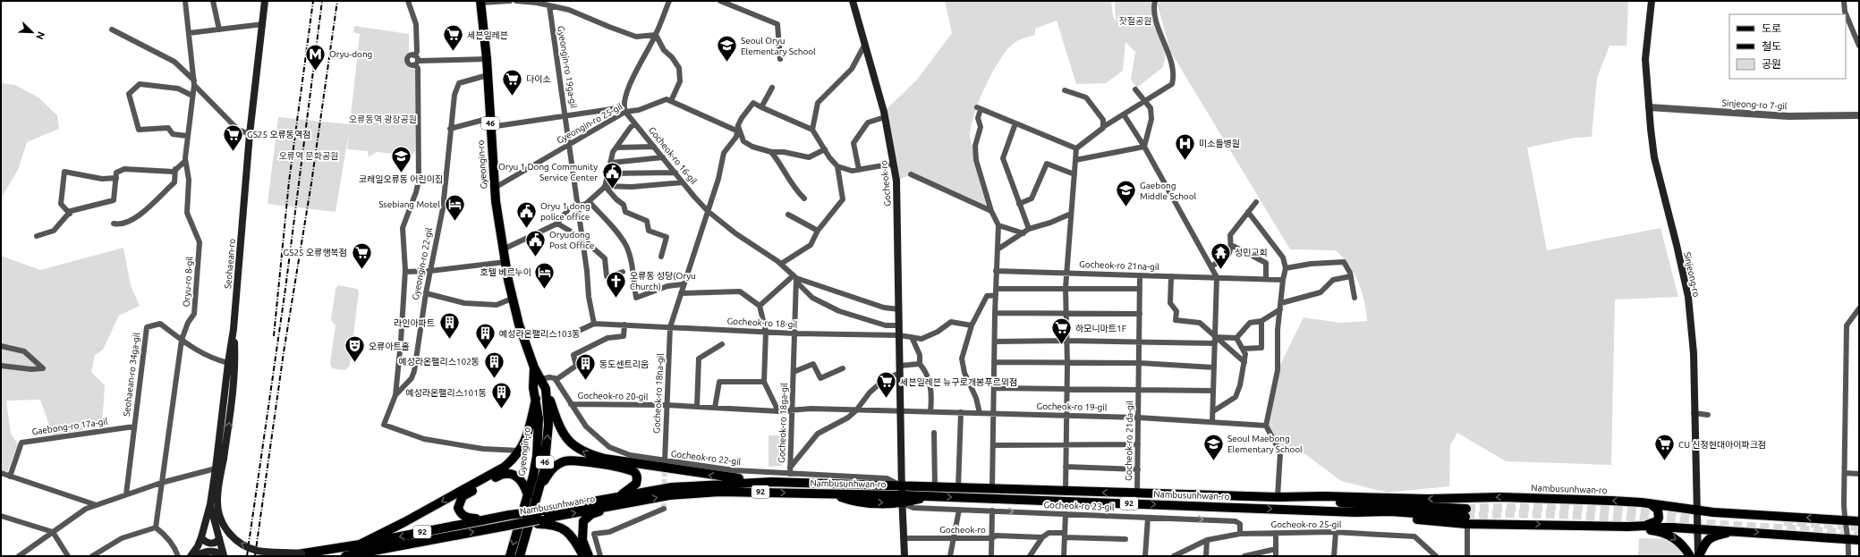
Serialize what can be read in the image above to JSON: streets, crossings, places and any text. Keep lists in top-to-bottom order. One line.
{"streets":{"main road":["46","Gyeongin-ro","Gocheok-ro","Seohaean-ro","Sinjeong-ro","Nambusunhwan-ro","92"],"street":["Gyeongin-ro 19ga-gil","Sinjeong-ro 7-gil","Gyeongin-ro 25-gil","Gocheok-ro 16-gil","Gyeongin-ro 22-gil","Gocheok-ro 21na-gil","Oryu-ro 8-gil","Gocheok-ro 18-gil","Seohaean-ro 34ga-gil","Gocheok-ro 18na-gil","Gocheok-ro 20-gil","Gocheok-ro 19-gil","Gocheok-ro 18ga-gil","Gaebong-ro 17a-gil","Gocheok-ro 21da-gil","Gocheok-ro 22-gil","Gocheok-ro 23-gil","Gocheok-ro 25-gil"]},"crossings":[["Gyeongin-ro 19ga-gil","Gyeongin-ro 25-gil"],["Sinjeong-ro 7-gil","Sinjeong-ro"],["Gyeongin-ro 25-gil","Gocheok-ro 16-gil"],["Gyeongin-ro 25-gil","Gyeongin-ro"],["Gocheok-ro 16-gil","Gocheok-ro"],["Gocheok-ro 16-gil","Gocheok-ro 18na-gil"],["Gocheok-ro 16-gil","Gocheok-ro 18ga-gil"],["Gyeongin-ro","Gyeongin-ro 22-gil"],["Gocheok-ro","Gocheok-ro 18-gil"],["Gocheok-ro","Gocheok-ro 20-gil"],["Gocheok-ro","Gocheok-ro 19-gil"],["Gocheok-ro","Gocheok-ro 22-gil"],["Gocheok-ro","Nambusunhwan-ro"],["Gocheok-ro","Gocheok-ro 23-gil"],["Seohaean-ro","Seohaean-ro 34ga-gil"],["Gocheok-ro 21na-gil","Gocheok-ro 19-gil"],["Gocheok-ro 21na-gil","Gocheok-ro 21da-gil"],["Gocheok-ro 21na-gil","Nambusunhwan-ro"],["Sinjeong-ro","Nambusunhwan-ro"],["Oryu-ro 8-gil","Seohaean-ro 34ga-gil"],["Gocheok-ro 18-gil","Gocheok-ro 18na-gil"],["Gocheok-ro 18-gil","Gocheok-ro 18ga-gil"],["Seohaean-ro 34ga-gil","Gaebong-ro 17a-gil"],["Gocheok-ro 18na-gil","Gocheok-ro 20-gil"],["Gocheok-ro 18na-gil","Gocheok-ro 22-gil"],["Gocheok-ro 20-gil","Gocheok-ro 19-gil"],["Gocheok-ro 20-gil","Gocheok-ro 18ga-gil"],["Gocheok-ro 20-gil","Gocheok-ro 22-gil"],["Gocheok-ro 19-gil","Gocheok-ro 21da-gil"],["Gocheok-ro 18ga-gil","Gocheok-ro 22-gil"],["Gocheok-ro 21da-gil","Nambusunhwan-ro"],["Gocheok-ro 22-gil","Nambusunhwan-ro"],["Nambusunhwan-ro","Gocheok-ro 23-gil"],["Gocheok-ro 23-gil","Gocheok-ro 25-gil"]],"one_way":["Gocheok-ro 23-gil"],"parks":["잣절공원","오류동역 광장공원","오류역 문화공원"],"places":{"supermarket":["세븐일레븐","다이소","GS25 오류동역점","GS25 오류행복점","하모니마트1F","세븐일레븐 뉴구로개봉푸르뫼점","CU 신정현대아이파크점"],"school or university":["Seoul Oryu Elementary School","코레일오류동 어린이집","Gaebong Middle School","Seoul Maebong Elementary School"],"metro station":["Oryu-dong"],"hospital":["미소들병원"],"public building":["Oryu 1 Dong Community Service Center","Oryu 1 dong police office","Oryudong Post Office"],"hotel":["Ssebiang Motel","호텔 베르누이"],"temple":["성민교회"],"church":["오류동 성당(Oryu Church)"],"building":["라인아파트","예성라온팰리스103동","예성라온팰리스102동","동도센트리움","예성라온팰리스101동"],"theatre":["오류아트홀"]},"legend":["도로","철도","공원"],"north":"bottom right"}
